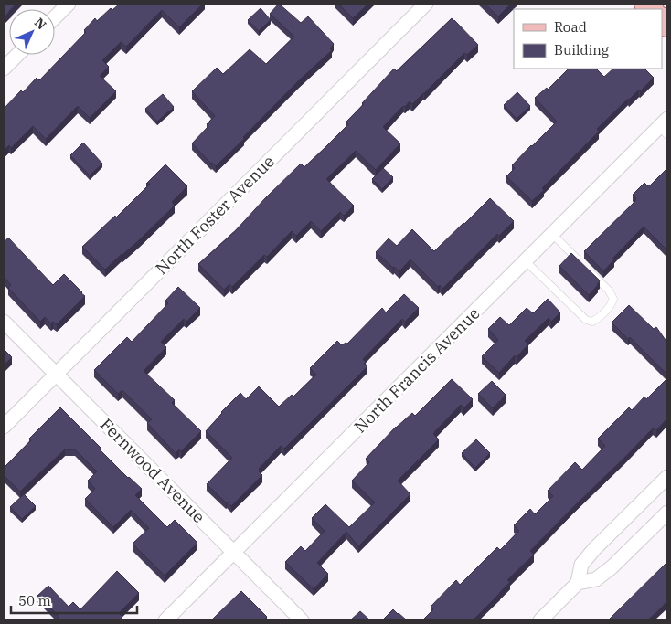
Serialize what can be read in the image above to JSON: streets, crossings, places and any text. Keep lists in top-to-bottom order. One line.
{"streets":{"street":["North Foster Avenue","North Francis Avenue","Fernwood Avenue"]},"crossings":[["North Foster Avenue","Fernwood Avenue"],["North Francis Avenue","Fernwood Avenue"]],"legend":["Road","Building"],"scale_bar":"50 m","north":"top right"}
